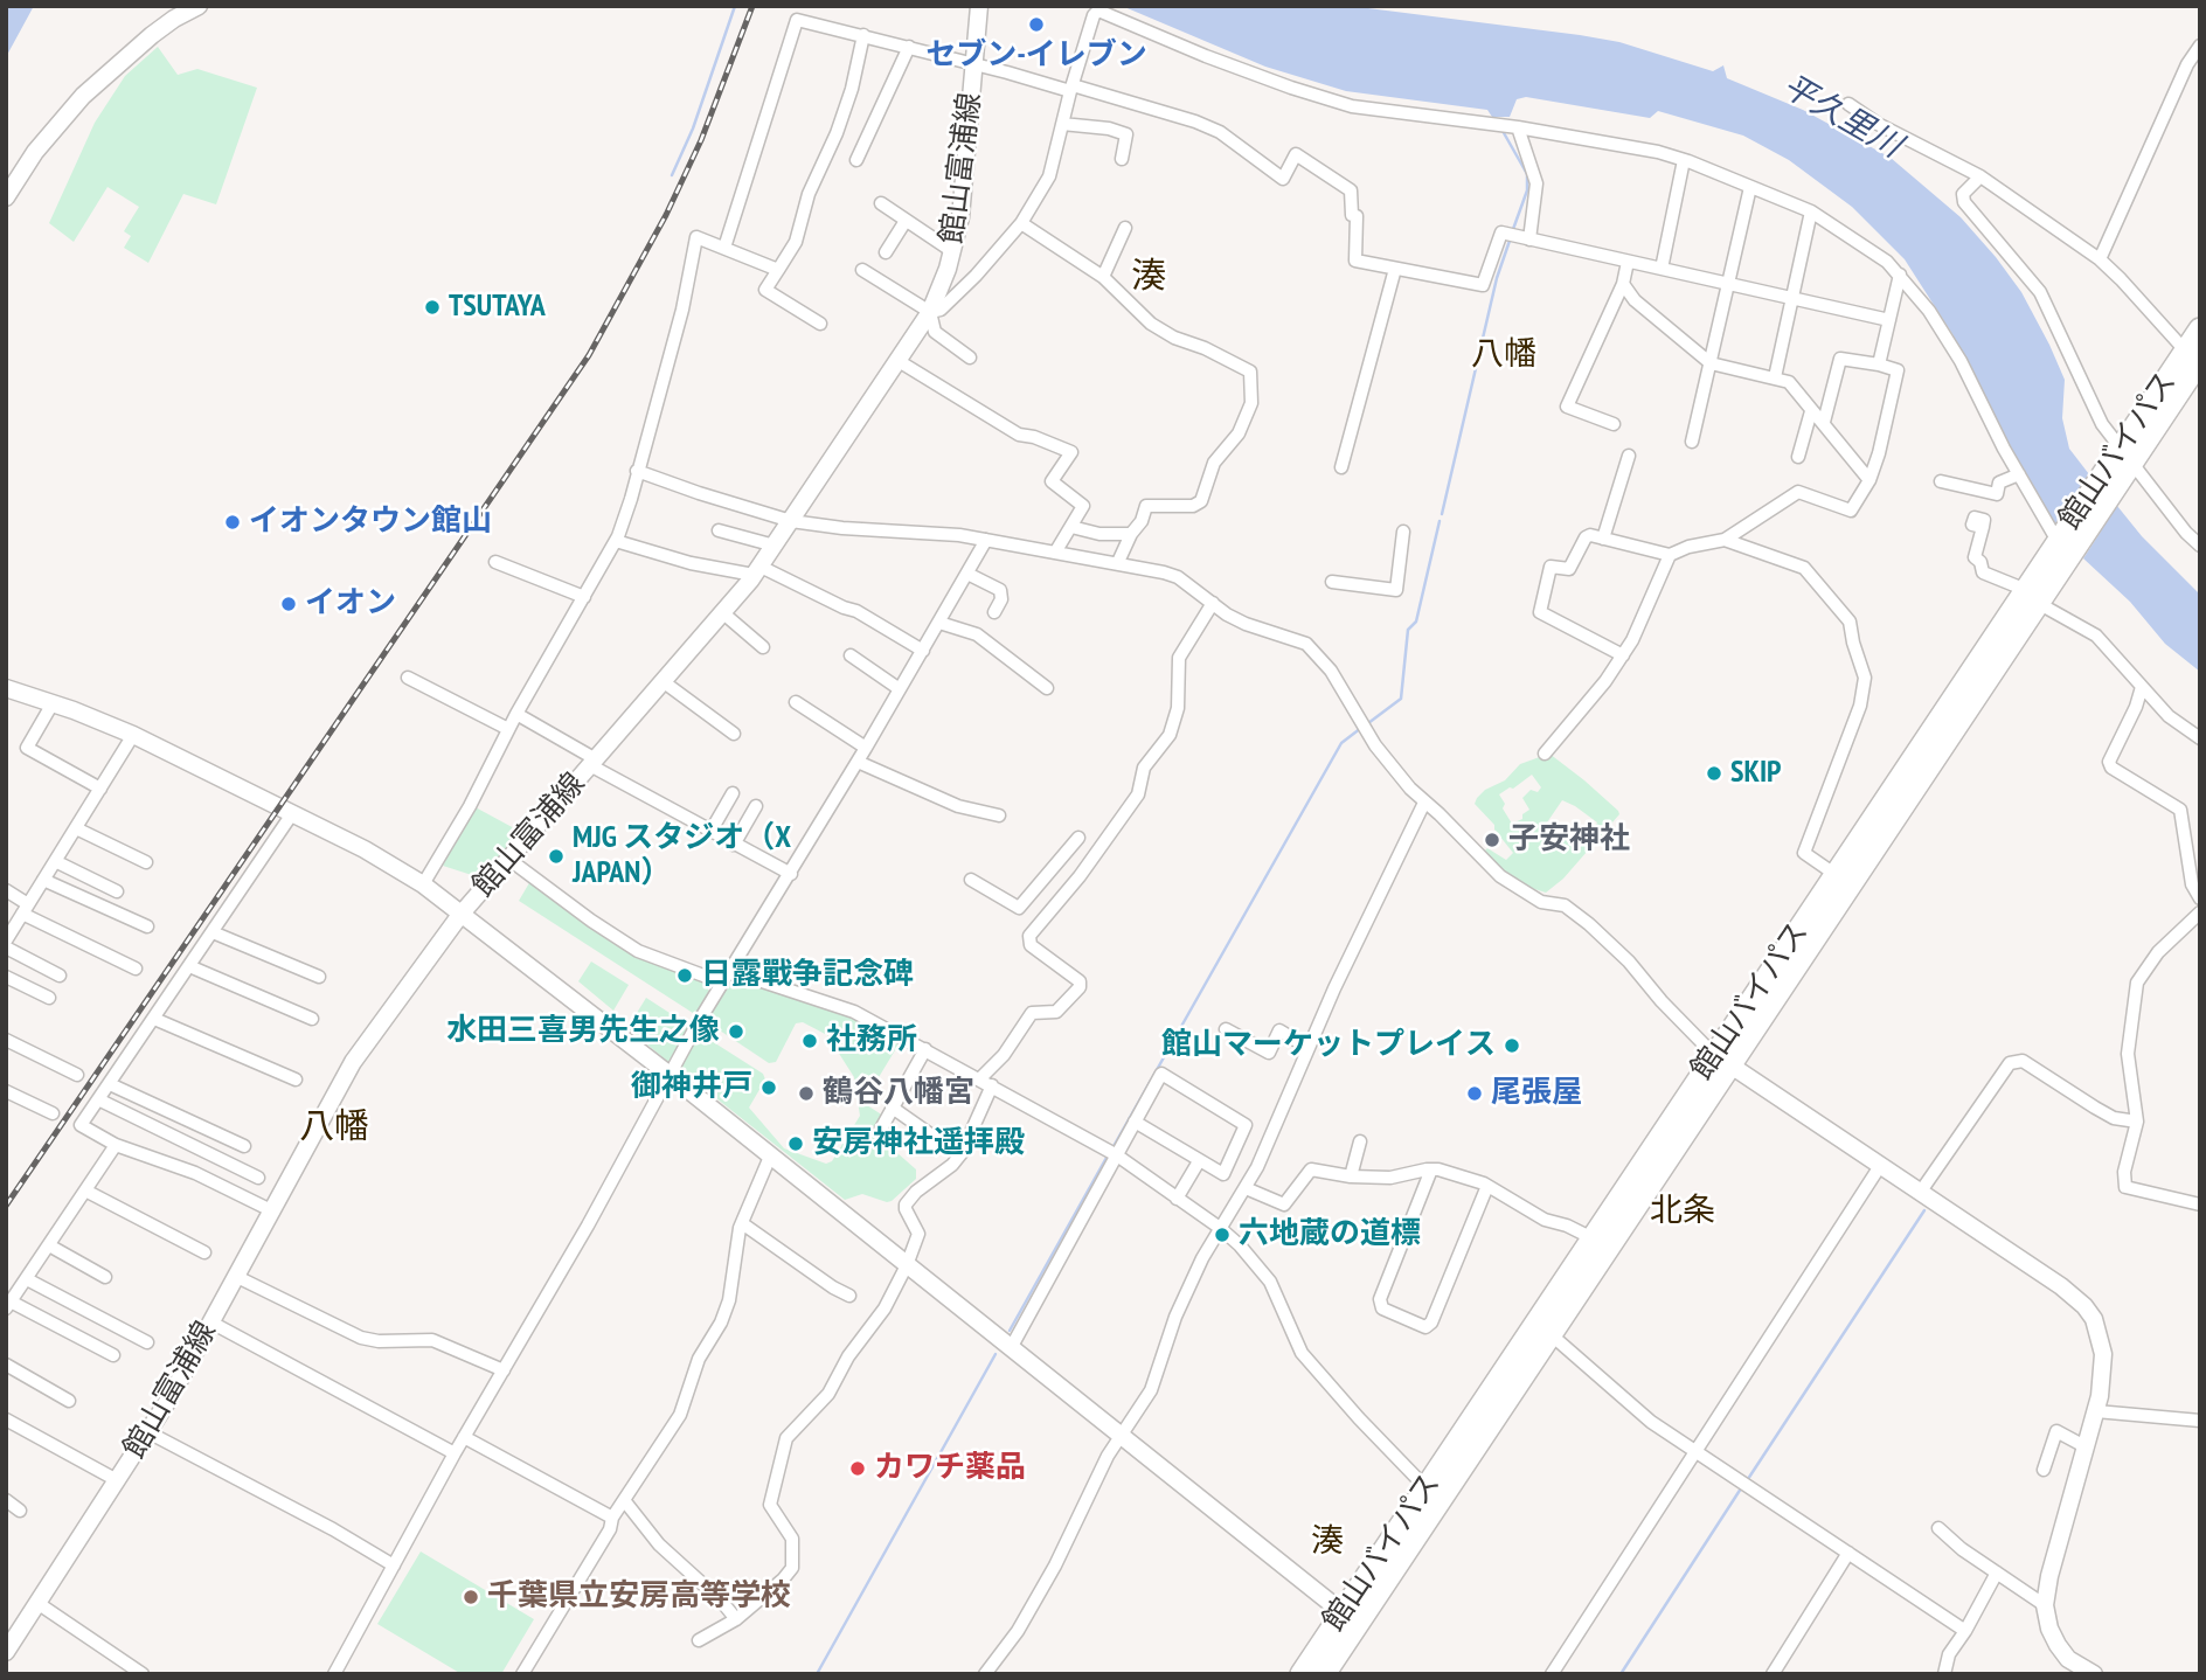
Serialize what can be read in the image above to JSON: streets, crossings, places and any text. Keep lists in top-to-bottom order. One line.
{"streets":{"highway":["館山バイパス"],"street":["館山富浦線"]},"districts":["湊","八幡","八幡","北条","湊"],"water":["平久里川"],"places":["セブン-イレブン","TSUTAYA","イオンタウン館山","イオン","SKIP","子安神社","MJG スタジオ（X JAPAN）","日露戰争記念碑","水田三喜男先生之像","社務所","館山マーケットプレイス","御神井戸","鶴谷八幡宮","尾張屋","安房神社遥拝殿","六地蔵の道標","カワチ薬品","千葉県立安房高等学校"]}
